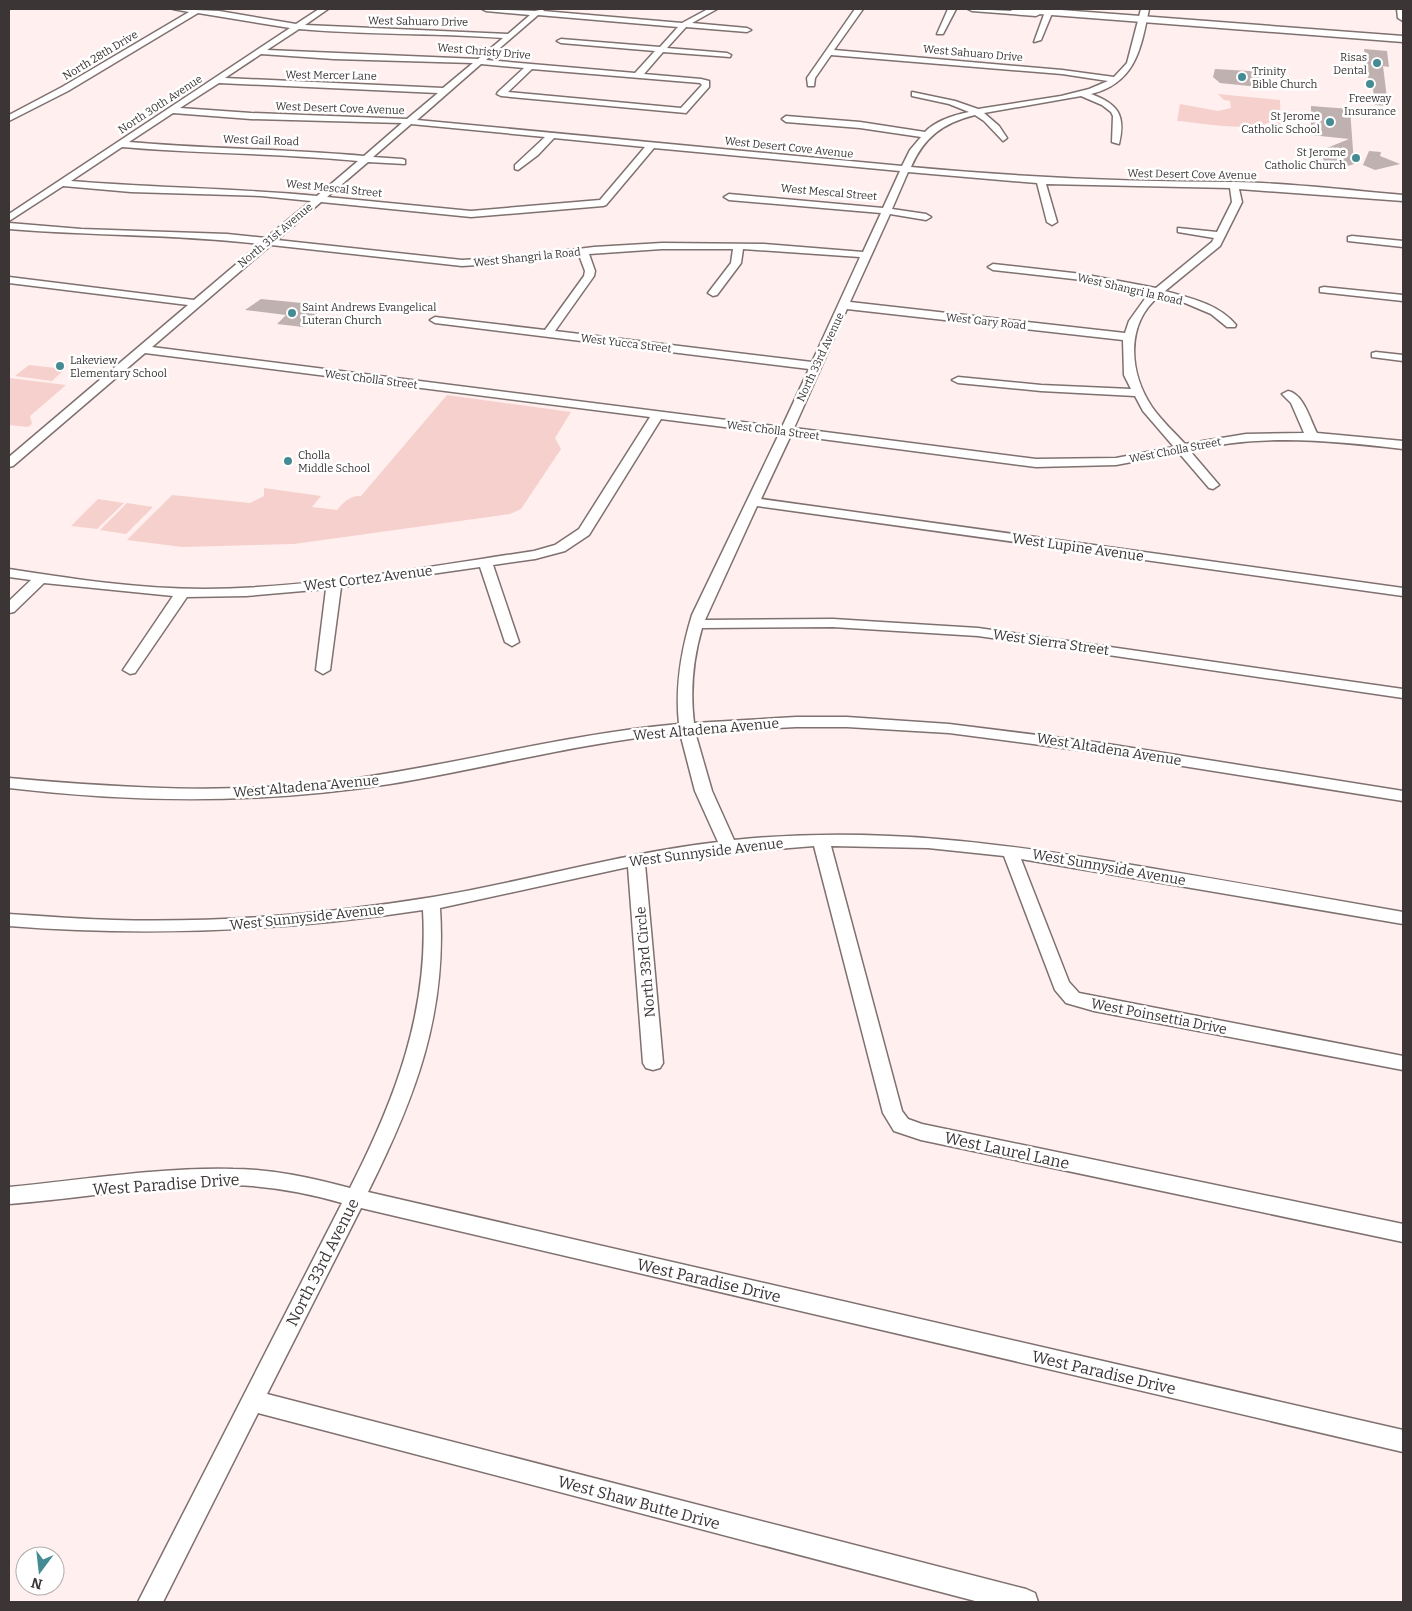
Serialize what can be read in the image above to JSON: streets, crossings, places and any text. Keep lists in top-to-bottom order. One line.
{"streets":{"street":["West Sahuaro Drive","West Christy Drive","North 28th Drive","West Mercer Lane","North 30th Avenue","West Desert Cove Avenue","West Gail Road","West Mescal Street","North 31st Avenue","West Shangri la Road","West Gary Road","West Yucca Street","North 33rd Avenue","West Cholla Street","West Lupine Avenue","West Cortez Avenue","West Sierra Street","West Altadena Avenue","West Sunnyside Avenue","North 33rd Circle","West Poinsettia Drive","West Laurel Lane","West Paradise Drive","West Shaw Butte Drive"]},"crossings":[["West Sahuaro Drive","North 28th Drive"],["West Sahuaro Drive","North 30th Avenue"],["West Sahuaro Drive","North 31st Avenue"],["West Sahuaro Drive","North 33rd Avenue"],["West Christy Drive","North 30th Avenue"],["West Christy Drive","North 31st Avenue"],["West Mercer Lane","North 30th Avenue"],["West Mercer Lane","North 31st Avenue"],["North 30th Avenue","West Desert Cove Avenue"],["North 30th Avenue","West Gail Road"],["North 30th Avenue","West Mescal Street"],["West Desert Cove Avenue","West Mescal Street"],["West Desert Cove Avenue","North 31st Avenue"],["West Desert Cove Avenue","North 33rd Avenue"],["West Gail Road","North 31st Avenue"],["West Mescal Street","North 31st Avenue"],["West Mescal Street","North 33rd Avenue"],["North 31st Avenue","West Shangri la Road"],["North 31st Avenue","West Cholla Street"],["West Shangri la Road","North 33rd Avenue"],["West Gary Road","North 33rd Avenue"],["West Yucca Street","North 33rd Avenue"],["North 33rd Avenue","West Cholla Street"],["North 33rd Avenue","West Lupine Avenue"],["North 33rd Avenue","West Sierra Street"],["North 33rd Avenue","West Altadena Avenue"],["North 33rd Avenue","West Sunnyside Avenue"],["North 33rd Avenue","West Paradise Drive"],["North 33rd Avenue","West Shaw Butte Drive"],["West Cholla Street","West Cortez Avenue"],["West Sunnyside Avenue","North 33rd Circle"],["West Sunnyside Avenue","West Poinsettia Drive"],["West Sunnyside Avenue","West Laurel Lane"]],"places":["Risas Dental","Trinity Bible Church","Freeway Insurance","St Jerome Catholic School","St Jerome Catholic Church","Saint Andrews Evangelical Luteran Church","Lakeview Elementary School","Cholla Middle School"],"north":"bottom"}
